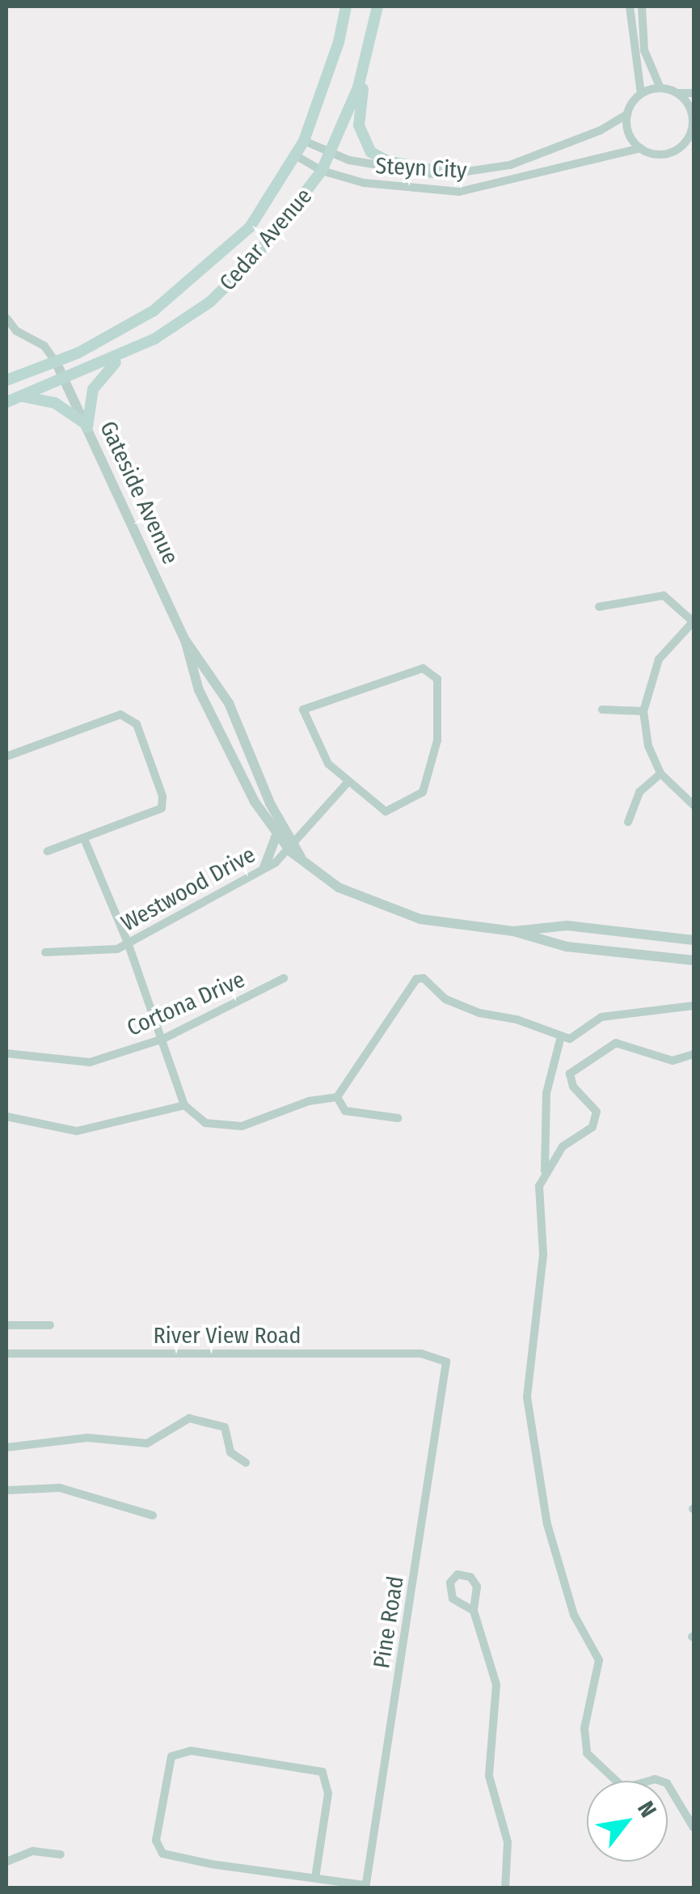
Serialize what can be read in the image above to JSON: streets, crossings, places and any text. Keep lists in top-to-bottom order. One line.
{"streets":{"main road":["Cedar Avenue"],"street":["Steyn City","Gateside Avenue","Westwood Drive","Cortona Drive","River View Road","Pine Road"]},"crossings":[["Steyn City","Cedar Avenue"],["Cedar Avenue","Gateside Avenue"],["Gateside Avenue","Westwood Drive"],["River View Road","Pine Road"]],"north":"top right"}
